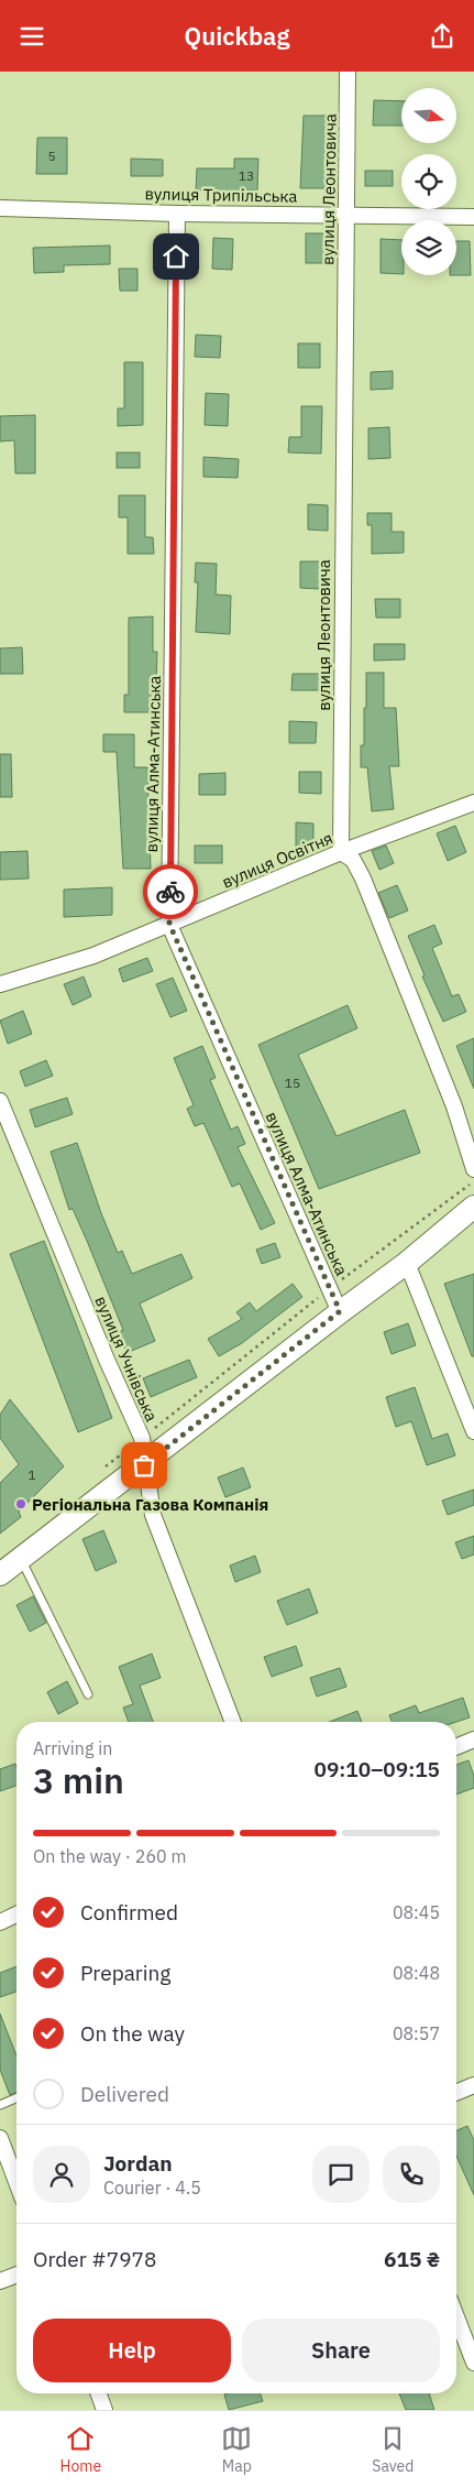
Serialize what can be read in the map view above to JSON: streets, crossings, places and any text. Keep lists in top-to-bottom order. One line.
{"streets":{"street":["вулиця Леонтовича","вулиця Трипільська","вулиця Алма-Атинська","вулиця Освітня","вулиця Учнівська"]},"crossings":[["вулиця Леонтовича","вулиця Трипільська"],["вулиця Леонтовича","вулиця Освітня"],["вулиця Трипільська","вулиця Алма-Атинська"],["вулиця Алма-Атинська","вулиця Освітня"]],"places":["Регіональна Газова Компанія"],"house_numbers":["5","13","15","1"],"north":"right","page":{"header":"Quickbag","heading":["3 min","Arriving in","09:10–09:15"],"panel":["Jordan","Courier · 4.5","Order #7978","615 ₴"],"bar":"On the way · 260 m","list":[["Confirmed","08:45"],["Preparing","08:48"],["On the way","08:57"],"Delivered"],"buttons":["Help","Share"],"tabs":["Home","Map","Saved"]}}
